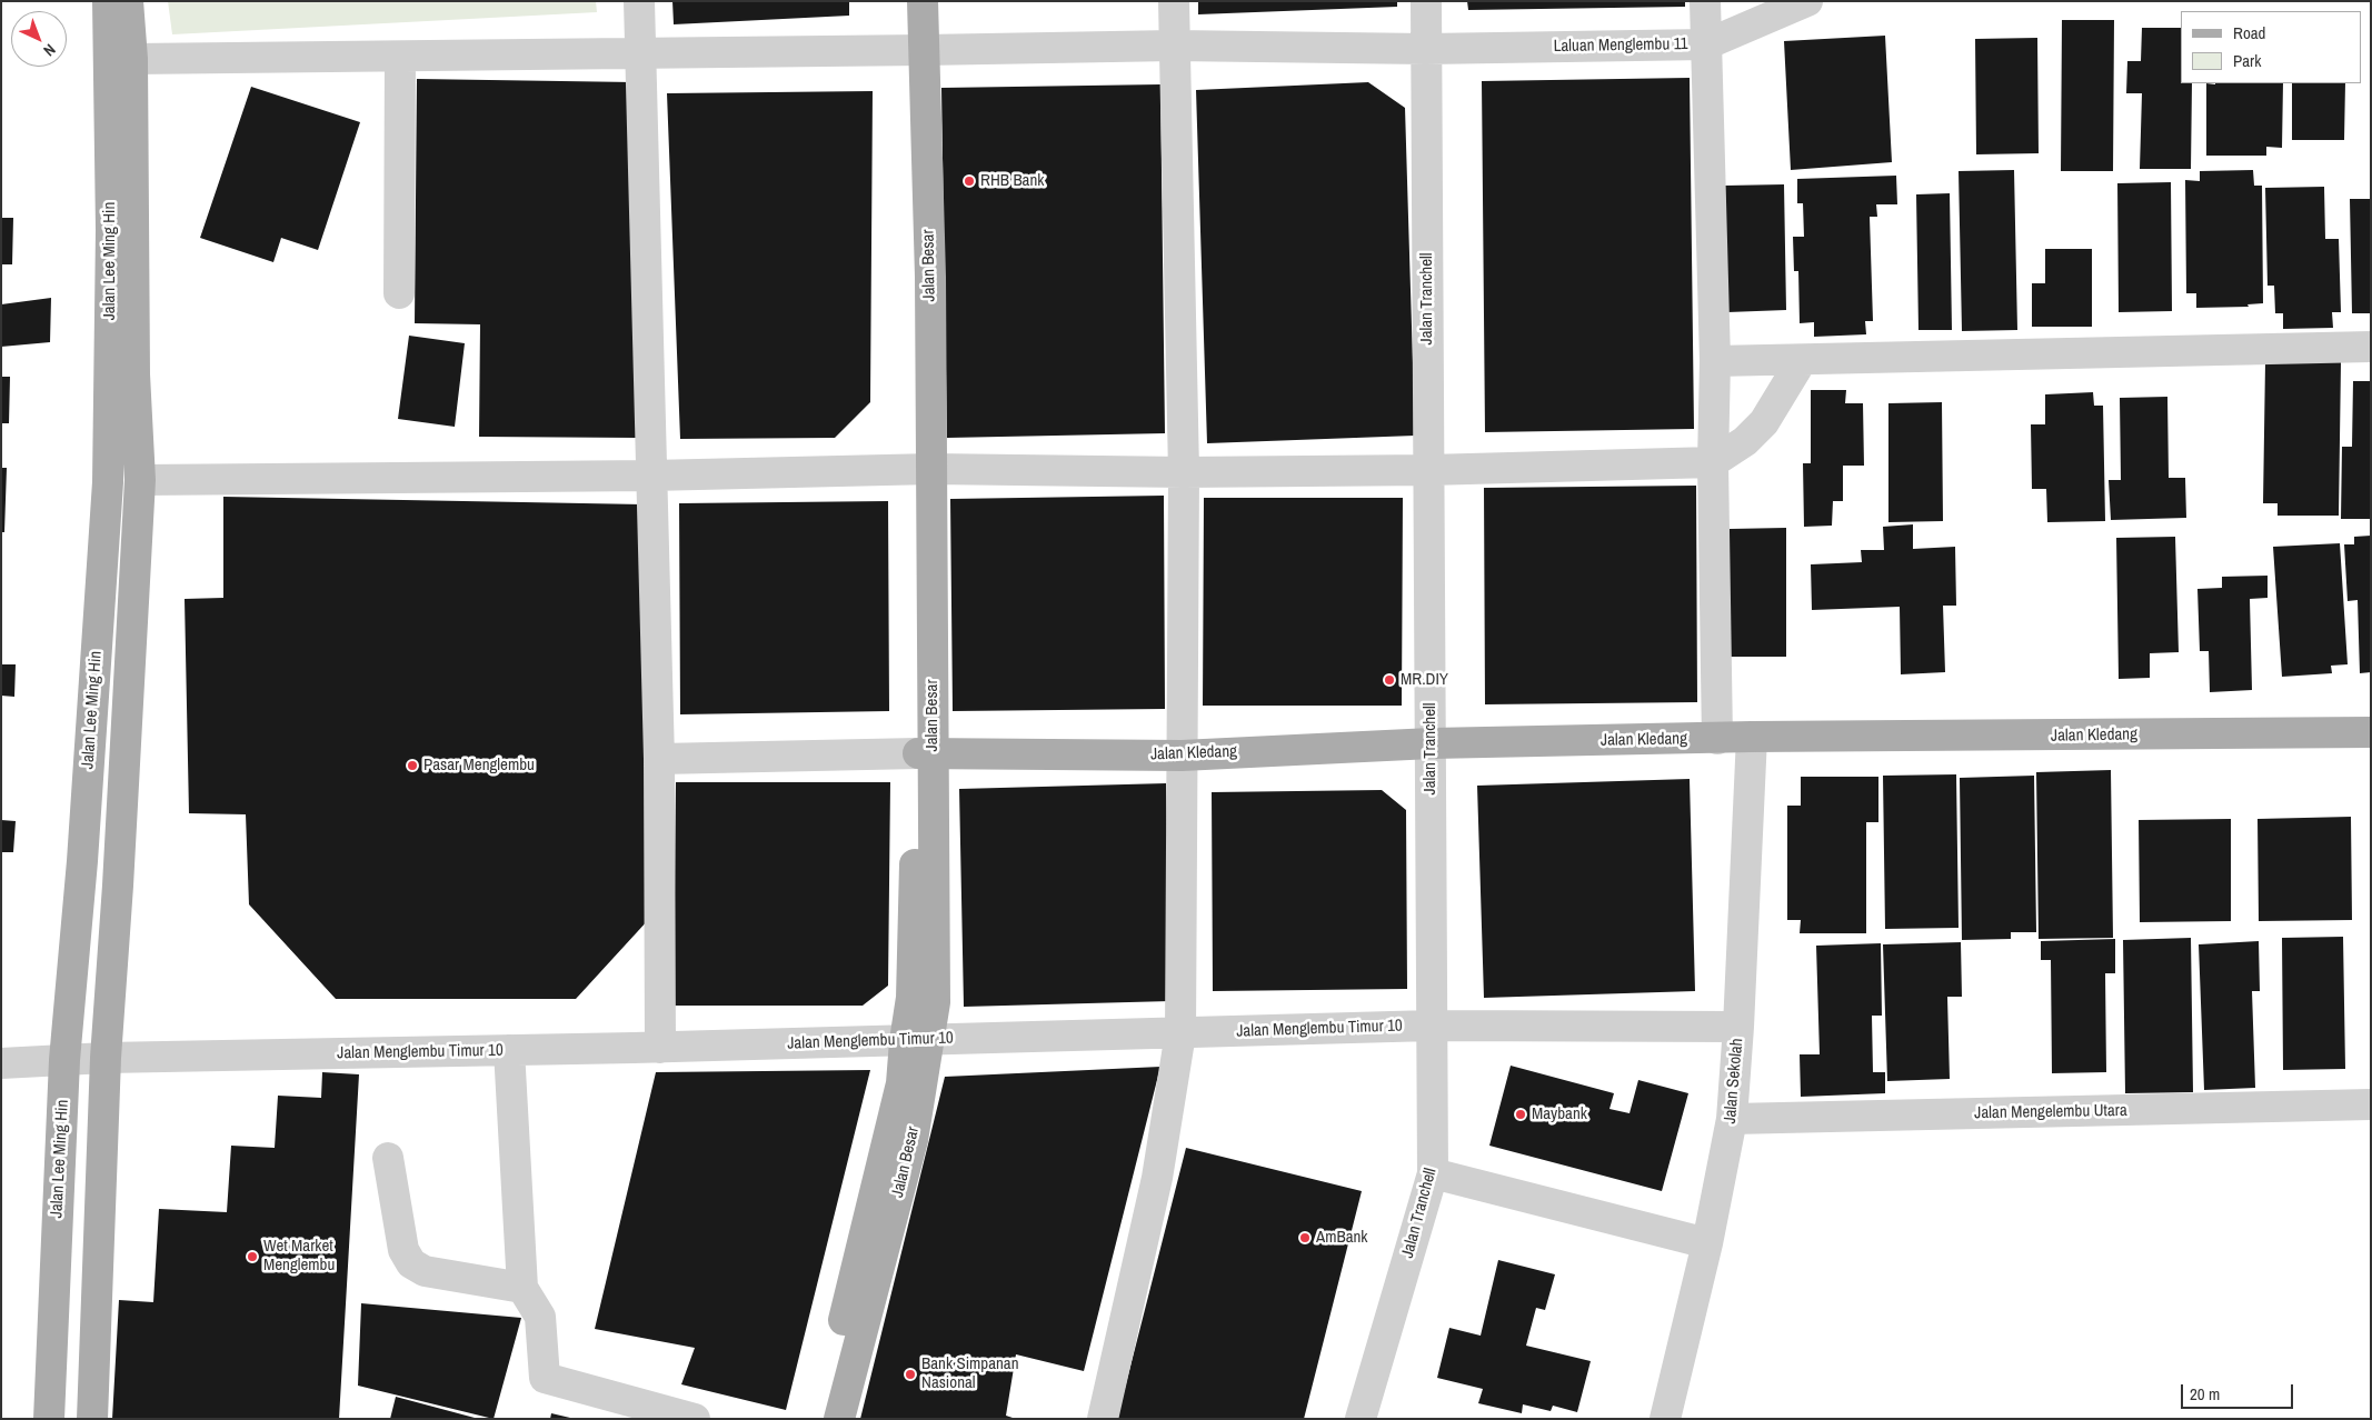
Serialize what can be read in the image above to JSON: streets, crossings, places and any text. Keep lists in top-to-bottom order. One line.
{"streets":{"main road":["Jalan Lee Ming Hin","Jalan Besar","Jalan Kledang"],"street":["Laluan Menglembu 11","Jalan Tranchell","Jalan Menglembu Timur 10","Jalan Sekolah","Jalan Mengelembu Utara"]},"crossings":[["Laluan Menglembu 11","Jalan Lee Ming Hin"],["Laluan Menglembu 11","Jalan Besar"],["Laluan Menglembu 11","Jalan Tranchell"],["Jalan Lee Ming Hin","Jalan Menglembu Timur 10"],["Jalan Besar","Jalan Kledang"],["Jalan Besar","Jalan Menglembu Timur 10"],["Jalan Tranchell","Jalan Kledang"],["Jalan Tranchell","Jalan Menglembu Timur 10"],["Jalan Kledang","Jalan Sekolah"],["Jalan Menglembu Timur 10","Jalan Sekolah"],["Jalan Sekolah","Jalan Mengelembu Utara"]],"places":["RHB Bank","MR.DIY","Pasar Menglembu","Maybank","AmBank","Wet Market Menglembu","Bank Simpanan Nasional"],"legend":["Road","Park"],"scale_bar":"20 m","north":"bottom right"}
